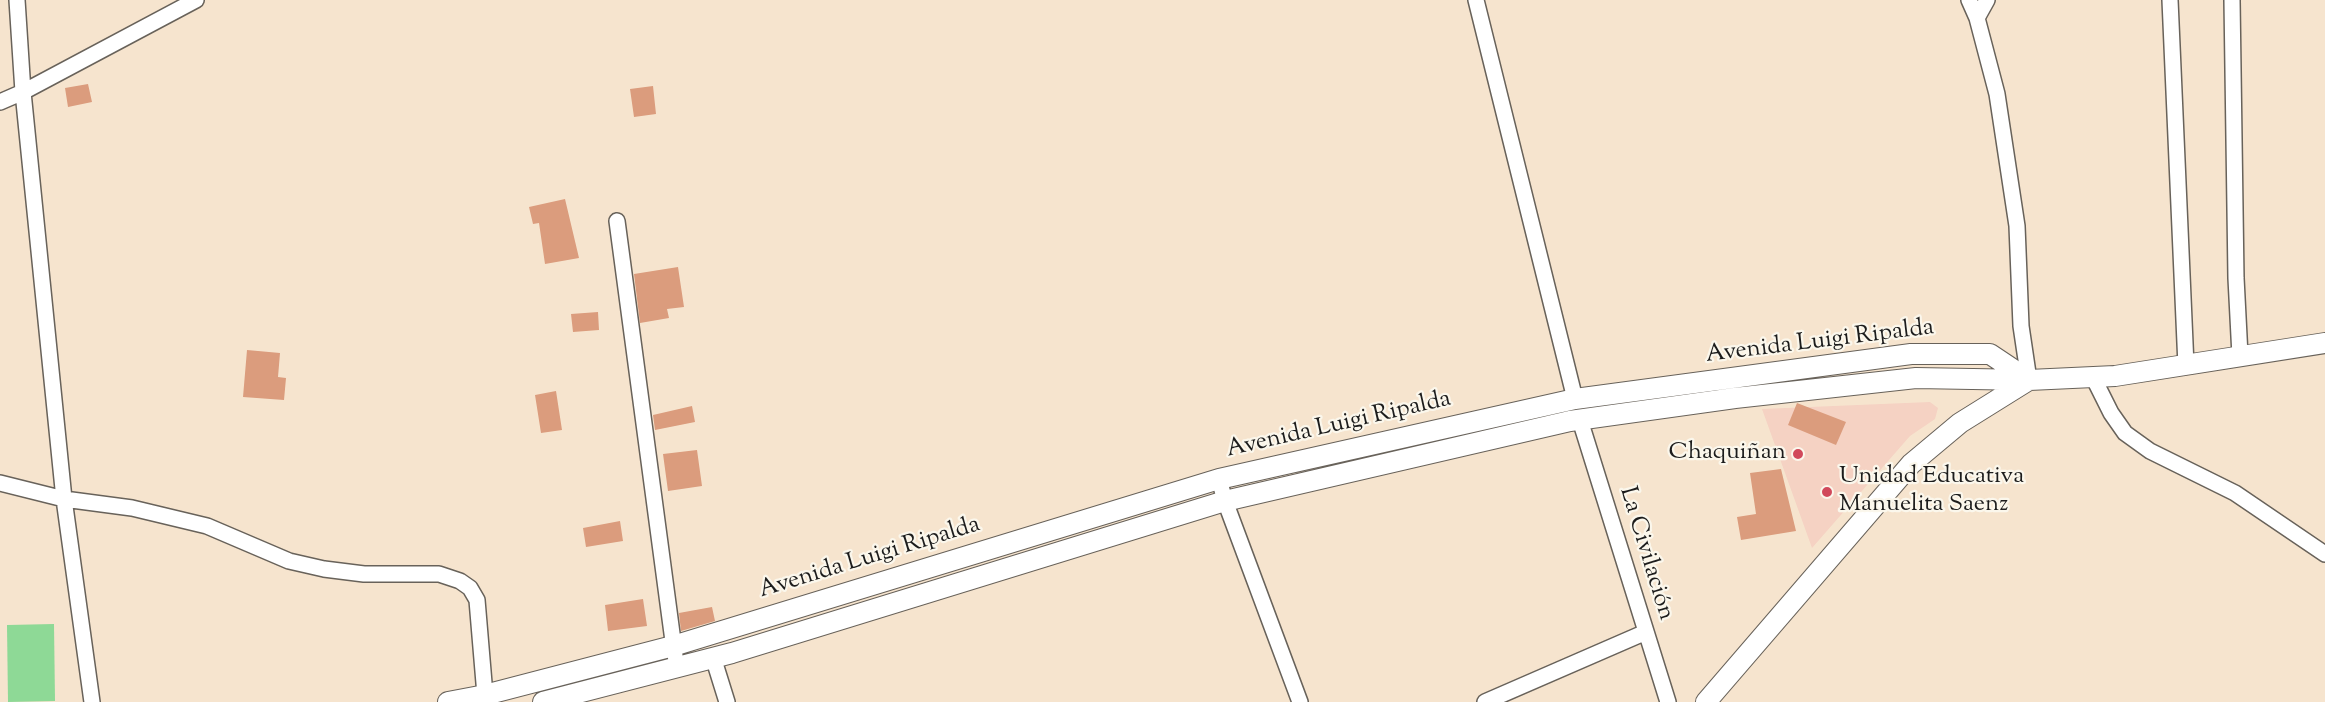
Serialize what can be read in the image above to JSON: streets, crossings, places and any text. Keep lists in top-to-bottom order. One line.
{"streets":{"street":["Avenida Luigi Ripalda","La Civilación"]},"crossings":[["Avenida Luigi Ripalda","La Civilación"]],"places":["Chaquiñan","Unidad Educativa Manuelita Saenz"]}
